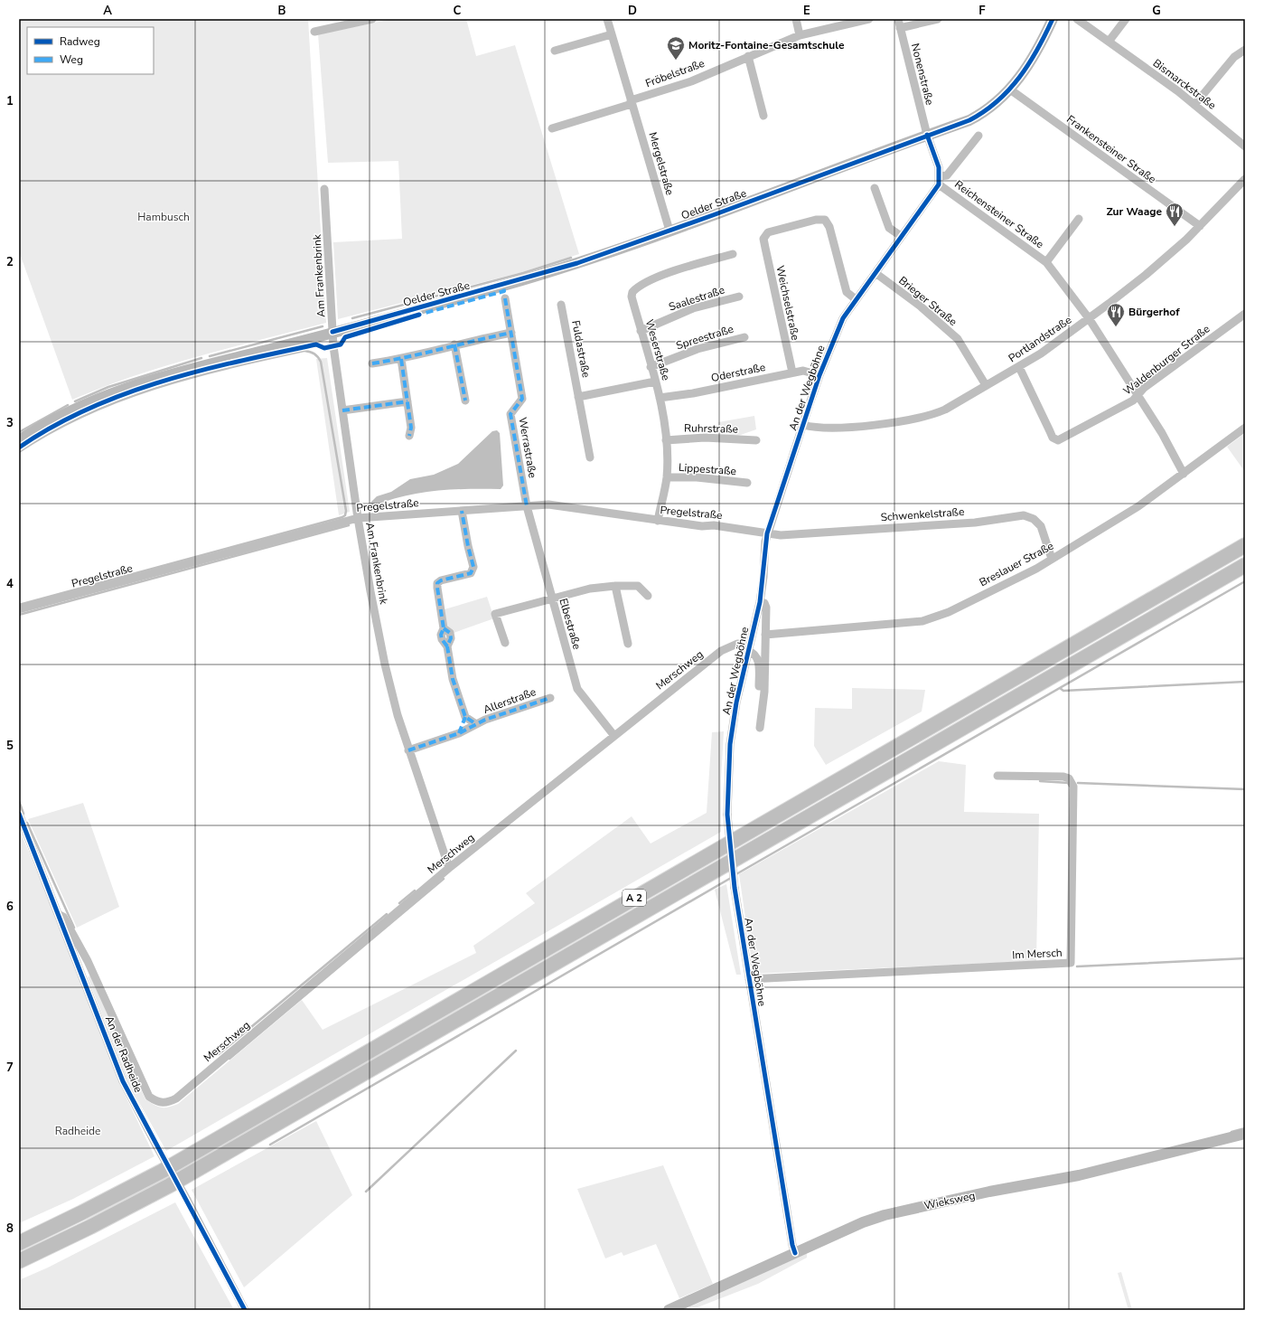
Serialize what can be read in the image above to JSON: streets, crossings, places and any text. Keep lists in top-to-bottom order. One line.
{"streets":{"highway":["A 2"],"street":["Fröbelstraße","Nonenstraße","Bismarckstraße","Frankensteiner Straße","Mergelstraße","Oelder Straße","Reichensteiner Straße","Am Frankenbrink","Saalestraße","Brieger Straße","Weichselstraße","Spreestraße","Portlandstraße","Fuldastraße","Weserstraße","Waldenburger Straße","Oderstraße","An der Wegböhne","Ruhrstraße","Werrastraße","Lippestraße","Pregelstraße","Schwenkelstraße","Breslauer Straße","Elbestraße","Merschweg","Allerstraße","Im Mersch","An der Radheide","Wieksweg"]},"crossings":[["Fröbelstraße","Mergelstraße"],["Nonenstraße","Oelder Straße"],["Frankensteiner Straße","Oelder Straße"],["Frankensteiner Straße","Portlandstraße"],["Mergelstraße","Oelder Straße"],["Oelder Straße","Am Frankenbrink"],["Reichensteiner Straße","Portlandstraße"],["Reichensteiner Straße","Waldenburger Straße"],["Reichensteiner Straße","An der Wegböhne"],["Reichensteiner Straße","Breslauer Straße"],["Am Frankenbrink","Pregelstraße"],["Am Frankenbrink","Merschweg"],["Am Frankenbrink","Allerstraße"],["Saalestraße","Weserstraße"],["Brieger Straße","Portlandstraße"],["Brieger Straße","An der Wegböhne"],["Weichselstraße","Oderstraße"],["Weichselstraße","An der Wegböhne"],["Spreestraße","Weserstraße"],["Portlandstraße","Waldenburger Straße"],["Portlandstraße","An der Wegböhne"],["Weserstraße","Oderstraße"],["Weserstraße","Ruhrstraße"],["Weserstraße","Lippestraße"],["Weserstraße","Pregelstraße"],["Oderstraße","An der Wegböhne"],["An der Wegböhne","Pregelstraße"],["An der Wegböhne","Schwenkelstraße"],["An der Wegböhne","Breslauer Straße"],["An der Wegböhne","Merschweg"],["An der Wegböhne","Im Mersch"],["An der Wegböhne","Wieksweg"],["Werrastraße","Pregelstraße"],["Werrastraße","Elbestraße"],["Pregelstraße","Schwenkelstraße"],["Pregelstraße","Elbestraße"],["Schwenkelstraße","Breslauer Straße"],["Elbestraße","Merschweg"],["Merschweg","An der Radheide"]],"parks":["Hambusch","Radheide"],"places":{"school or university":["Moritz-Fontaine-Gesamtschule"],"restaurant":["Zur Waage","Bürgerhof"]},"legend":["Radweg","Weg"],"grid":{"columns":["A","B","C","D","E","F","G"],"rows":["1","2","3","4","5","6","7","8"]}}
